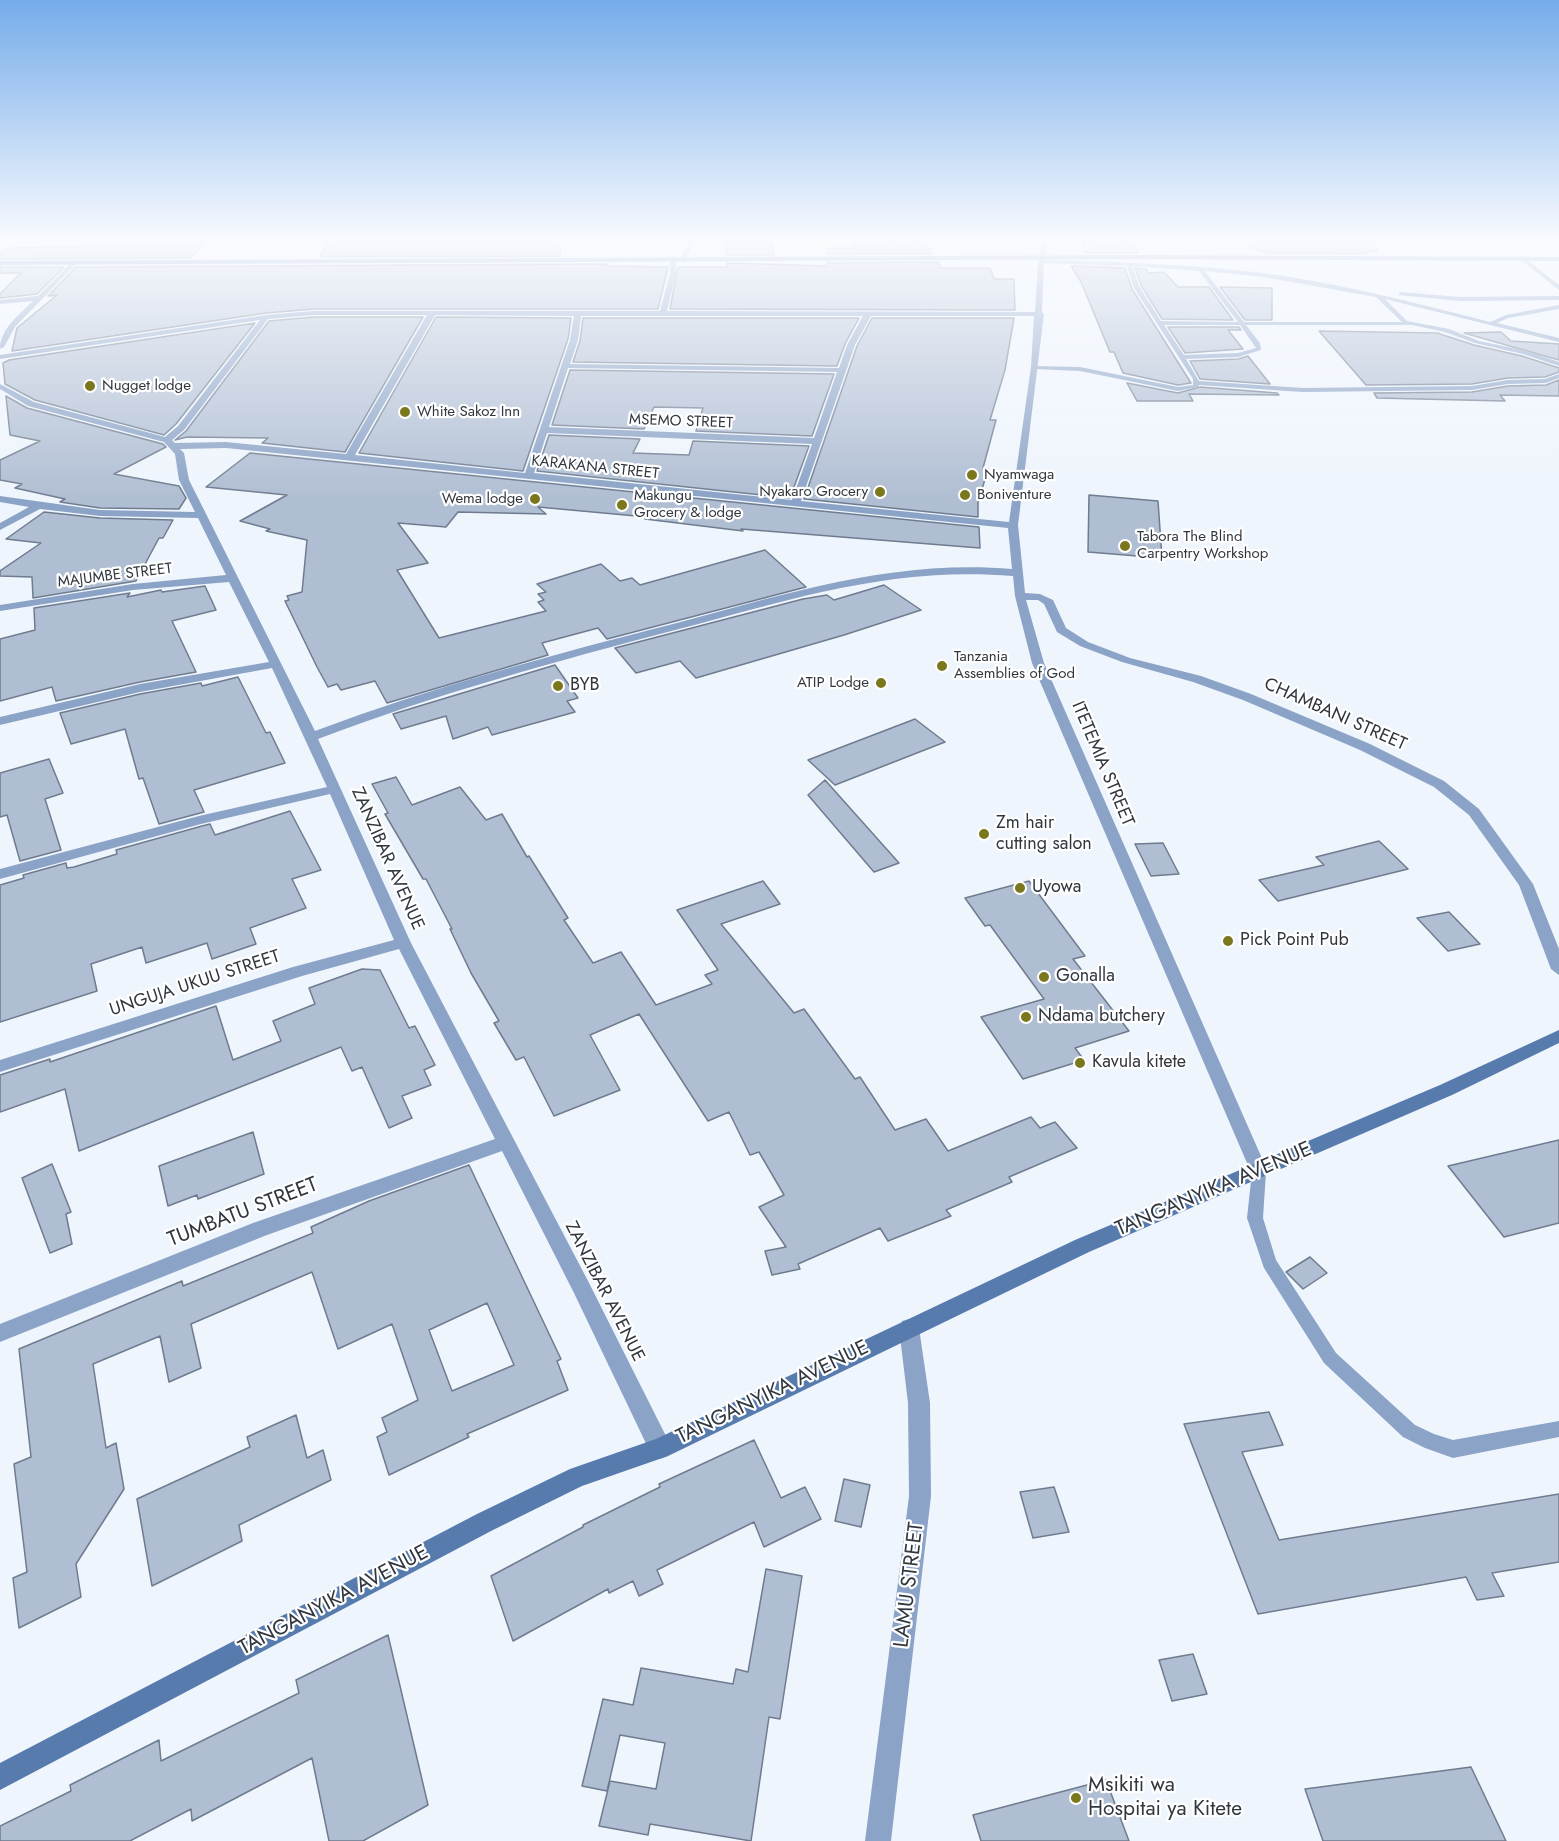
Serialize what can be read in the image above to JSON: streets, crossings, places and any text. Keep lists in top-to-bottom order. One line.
{"streets":{"main road":["TANGANYIKA AVENUE"],"street":["MSEMO STREET","KARAKANA STREET","MAJUMBE STREET","CHAMBANI STREET","ITETEMIA STREET","ZANZIBAR AVENUE","UNGUJA UKUU STREET","TUMBATU STREET","LAMU STREET"]},"crossings":[["KARAKANA STREET","ITETEMIA STREET"],["KARAKANA STREET","ZANZIBAR AVENUE"],["MAJUMBE STREET","ZANZIBAR AVENUE"],["CHAMBANI STREET","ITETEMIA STREET"],["ITETEMIA STREET","TANGANYIKA AVENUE"],["ZANZIBAR AVENUE","UNGUJA UKUU STREET"],["ZANZIBAR AVENUE","TANGANYIKA AVENUE"],["ZANZIBAR AVENUE","TUMBATU STREET"],["TANGANYIKA AVENUE","LAMU STREET"]],"places":["Nugget lodge","White Sakoz Inn","Nyamwaga","Nyakaro Grocery","Boniventure","Wema lodge","Makungu Grocery & lodge","Tabora The Blind Carpentry Workshop","Tanzania Assemblies of God","ATIP Lodge","BYB","Zm hair cutting salon","Uyowa","Pick Point Pub","Gonalla","Ndama butchery","Kavula kitete","Msikiti wa Hospitai ya Kitete"]}
